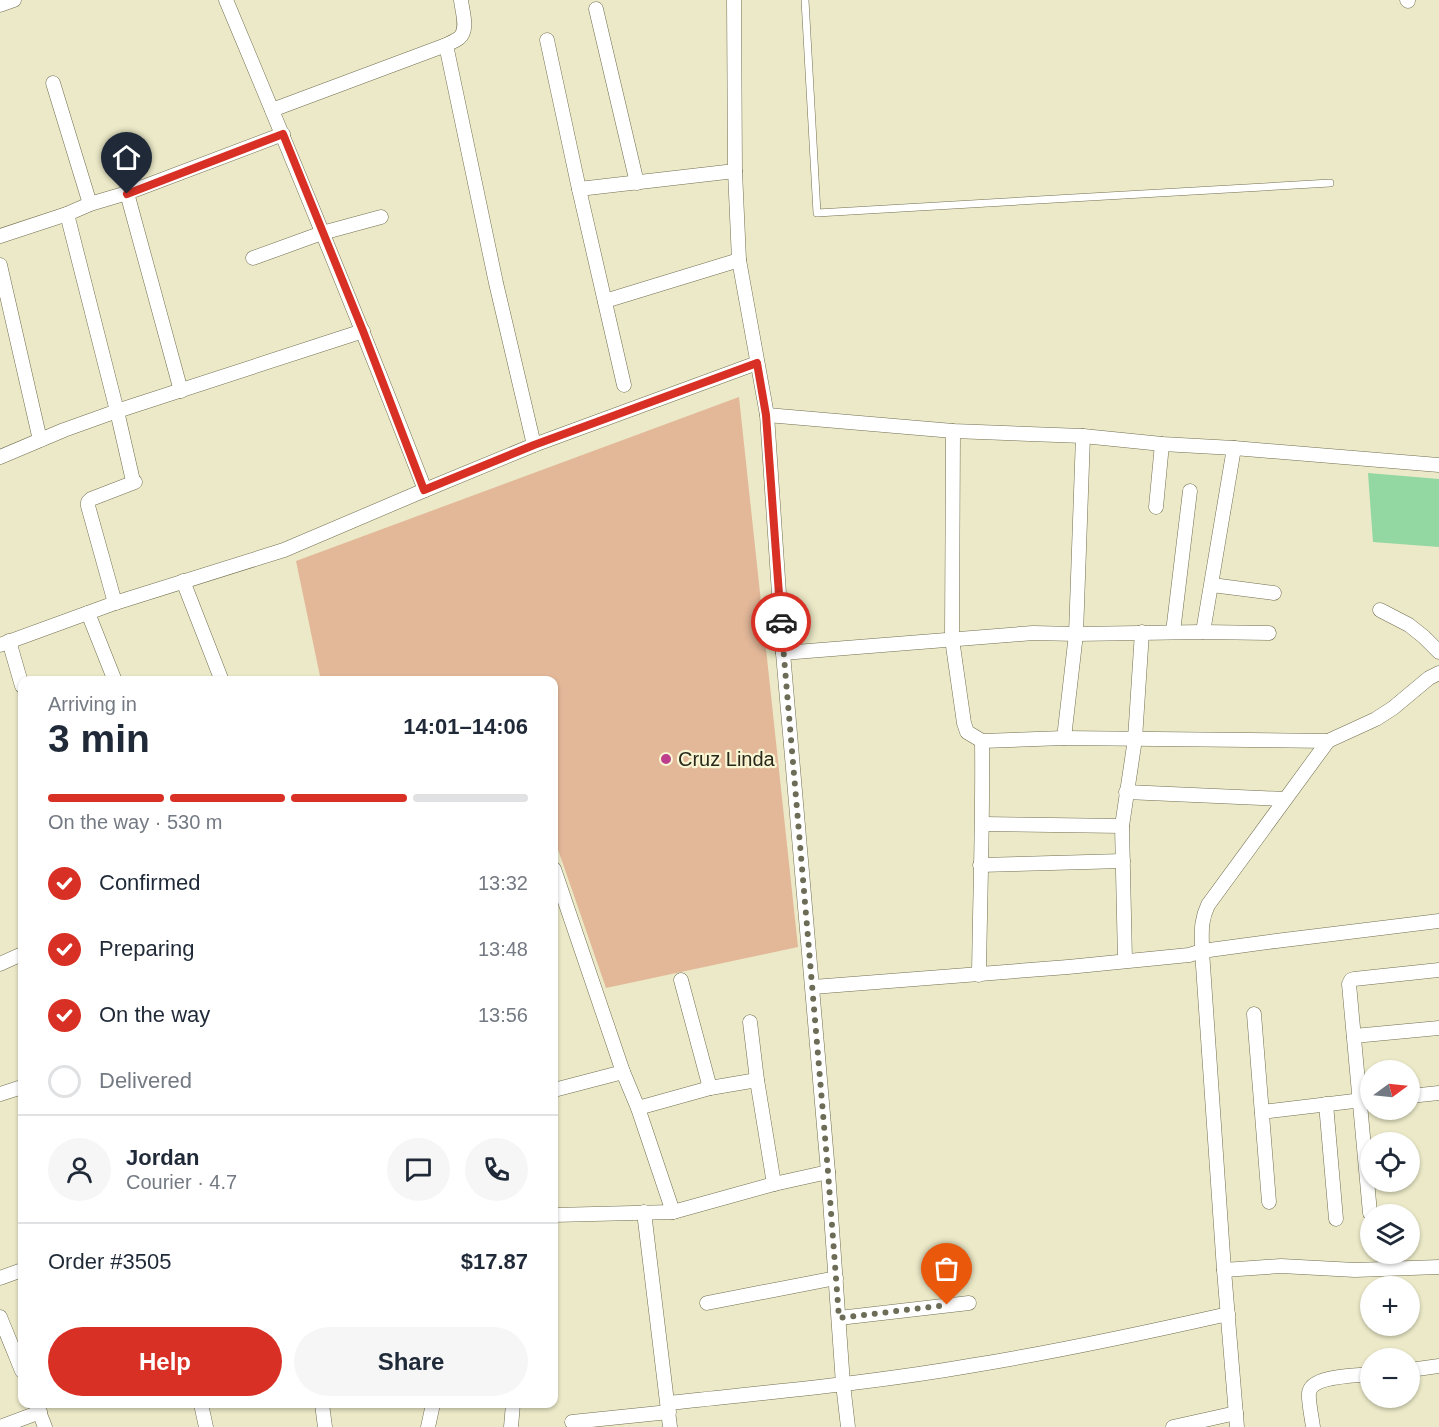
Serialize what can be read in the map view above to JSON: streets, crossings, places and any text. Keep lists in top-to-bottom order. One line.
{"places":["Cruz Linda"],"north":"right","page":{"heading":["3 min","Arriving in","14:01–14:06"],"panel":["Jordan","Courier · 4.7","Order #3505","$17.87"],"bar":"On the way · 530 m","list":[["Confirmed","13:32"],["Preparing","13:48"],["On the way","13:56"],"Delivered"],"map_buttons":["+","−"],"buttons":["Help","Share"]}}
